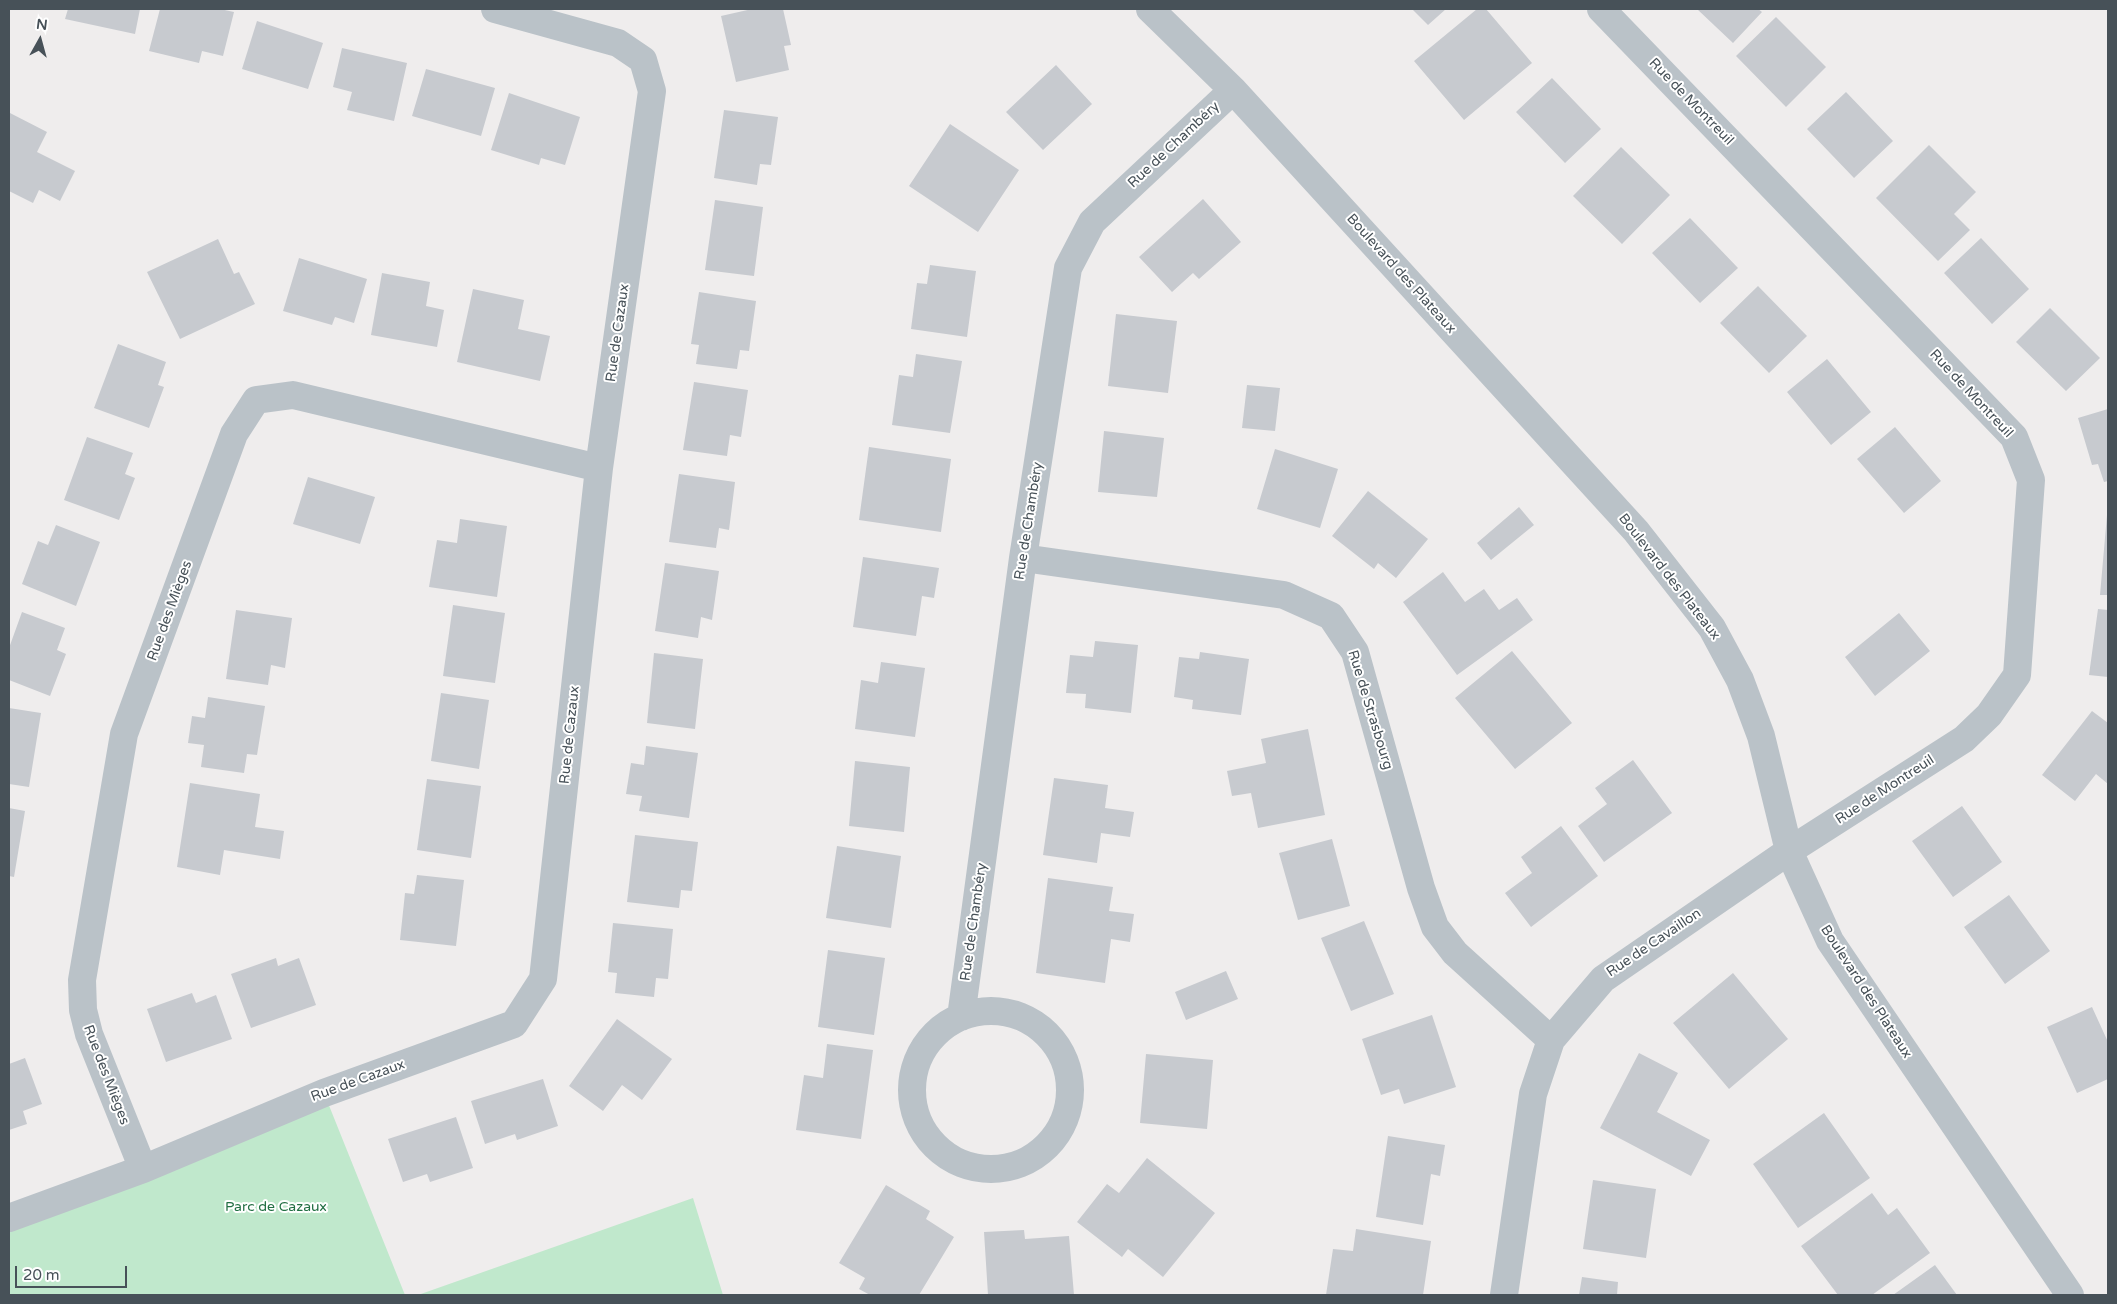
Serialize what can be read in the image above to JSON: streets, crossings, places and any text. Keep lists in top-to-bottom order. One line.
{"streets":{"street":["Rue de Montreuil","Rue de Chambéry","Boulevard des Plateaux","Rue de Cazaux","Rue des Mièges","Rue de Strasbourg","Rue de Cavaillon"]},"crossings":[["Rue de Montreuil","Boulevard des Plateaux"],["Rue de Montreuil","Rue de Cavaillon"],["Rue de Chambéry","Boulevard des Plateaux"],["Rue de Chambéry","Rue de Strasbourg"],["Boulevard des Plateaux","Rue de Cavaillon"],["Rue de Cazaux","Rue des Mièges"],["Rue de Strasbourg","Rue de Cavaillon"]],"parks":["Parc de Cazaux"],"scale_bar":"20 m","north":"top"}
